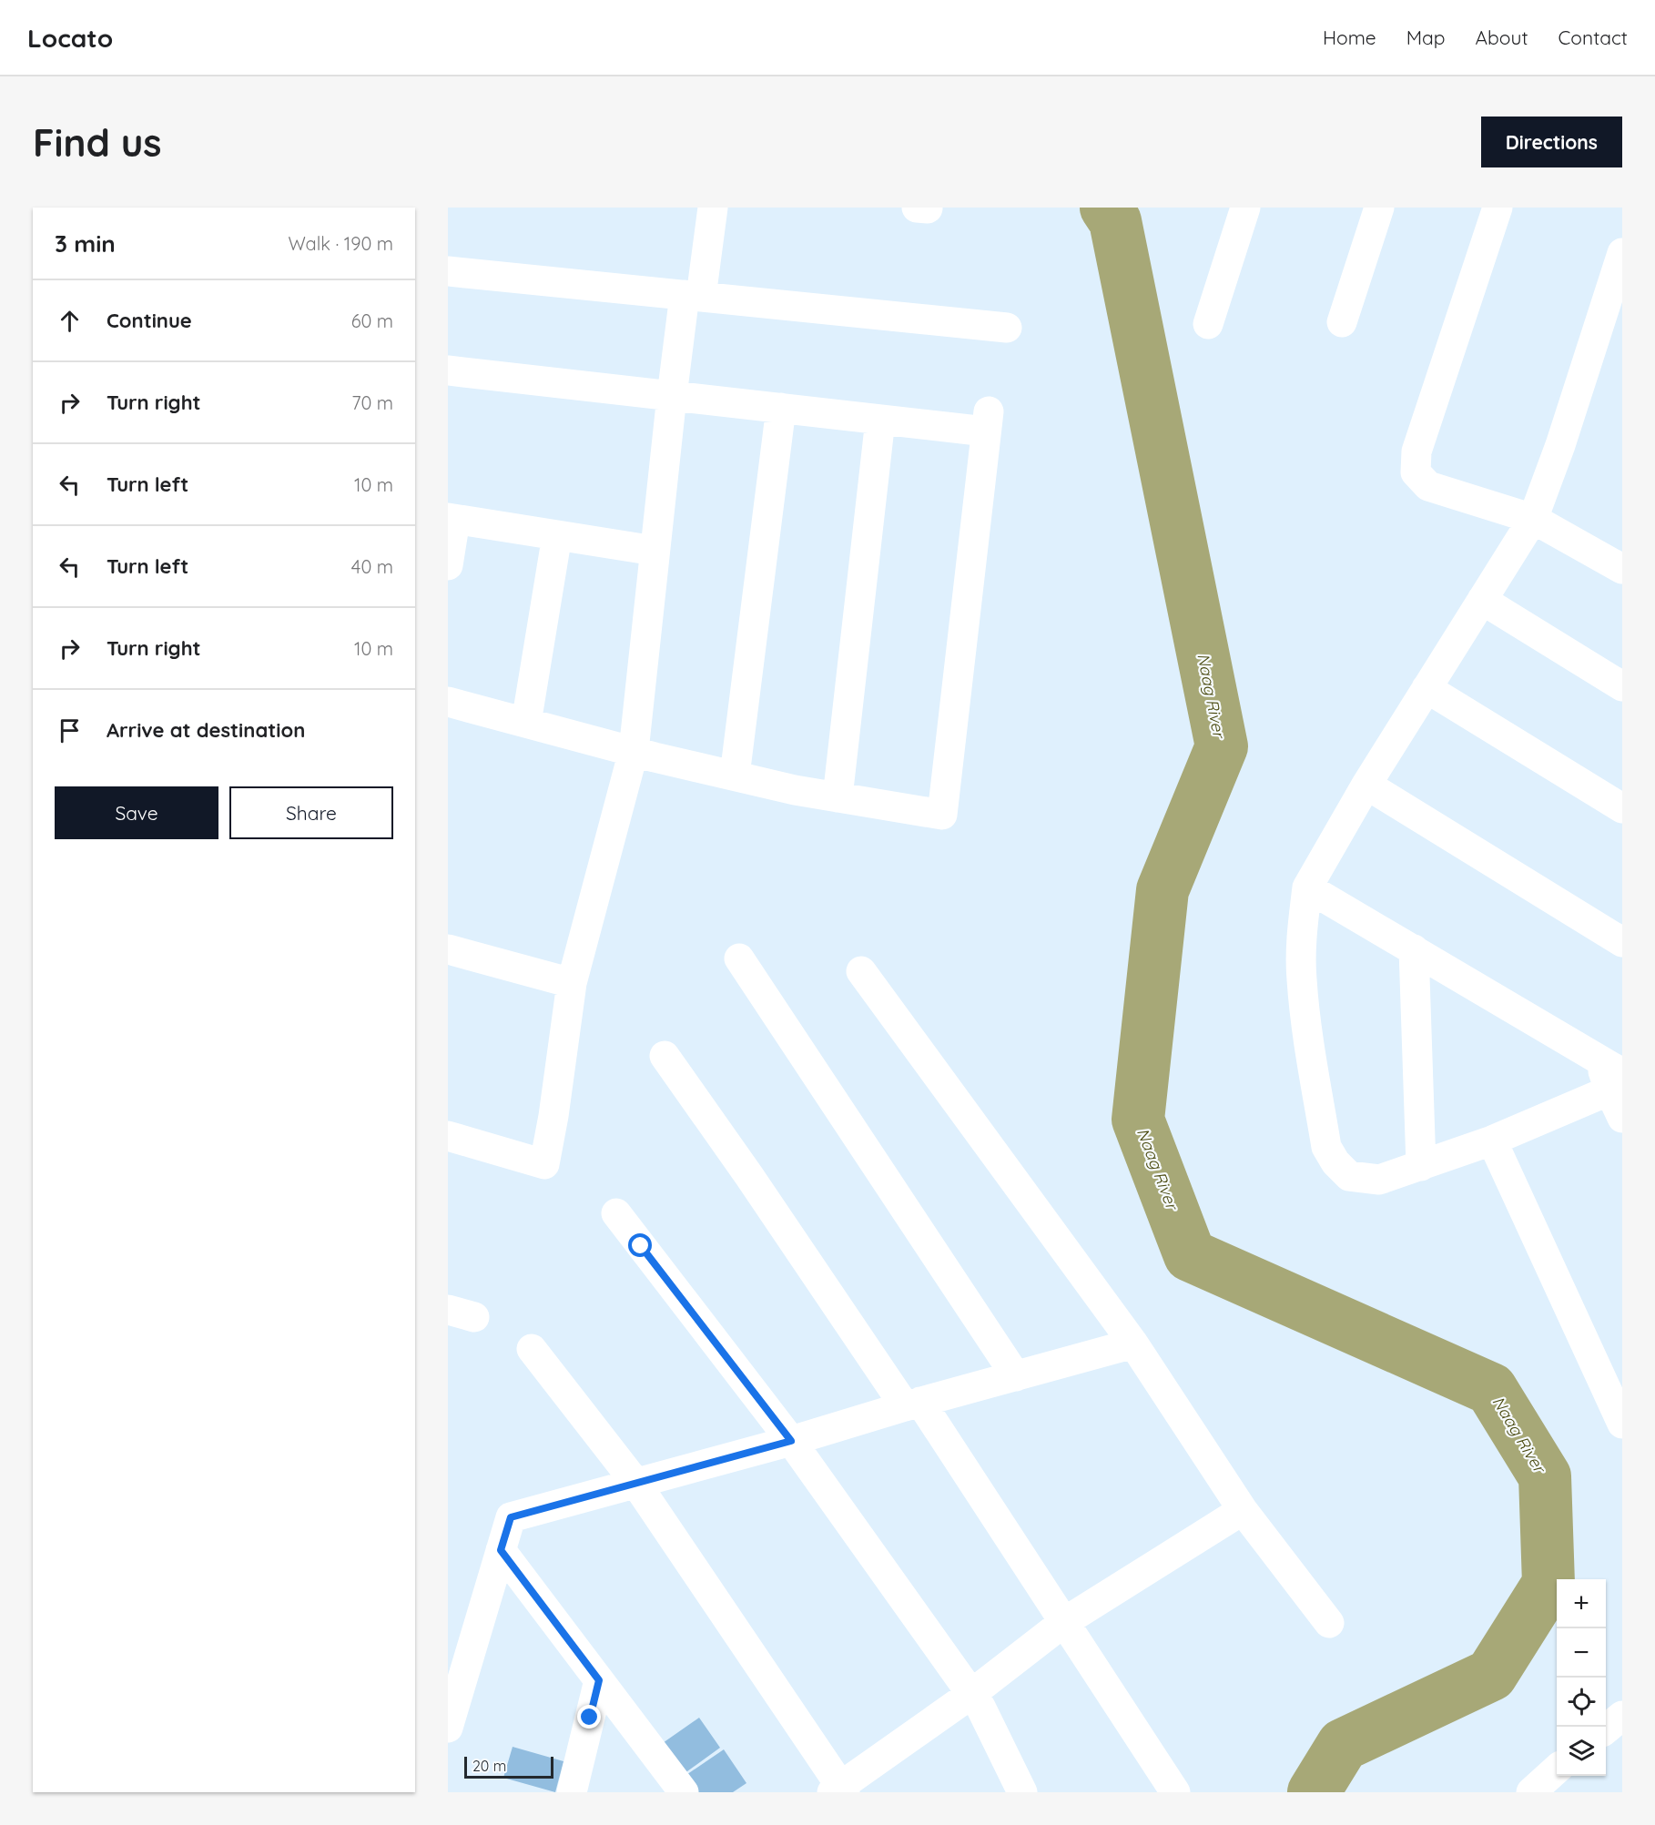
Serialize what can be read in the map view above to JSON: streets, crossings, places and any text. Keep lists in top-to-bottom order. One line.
{"water":["Naag River"],"scale_bar":"20 m","page":{"header":"Locato","nav":["Home","Map","About","Contact"],"buttons":["Directions",["Save","Share"]],"title":"Find us","heading":["3 min","Walk · 190 m"],"list":[["Continue","60 m"],["Turn right","70 m"],["Turn left","10 m"],["Turn left","40 m"],["Turn right","10 m"],"Arrive at destination"],"map_buttons":["+","−"],"scale":"20 m"}}
